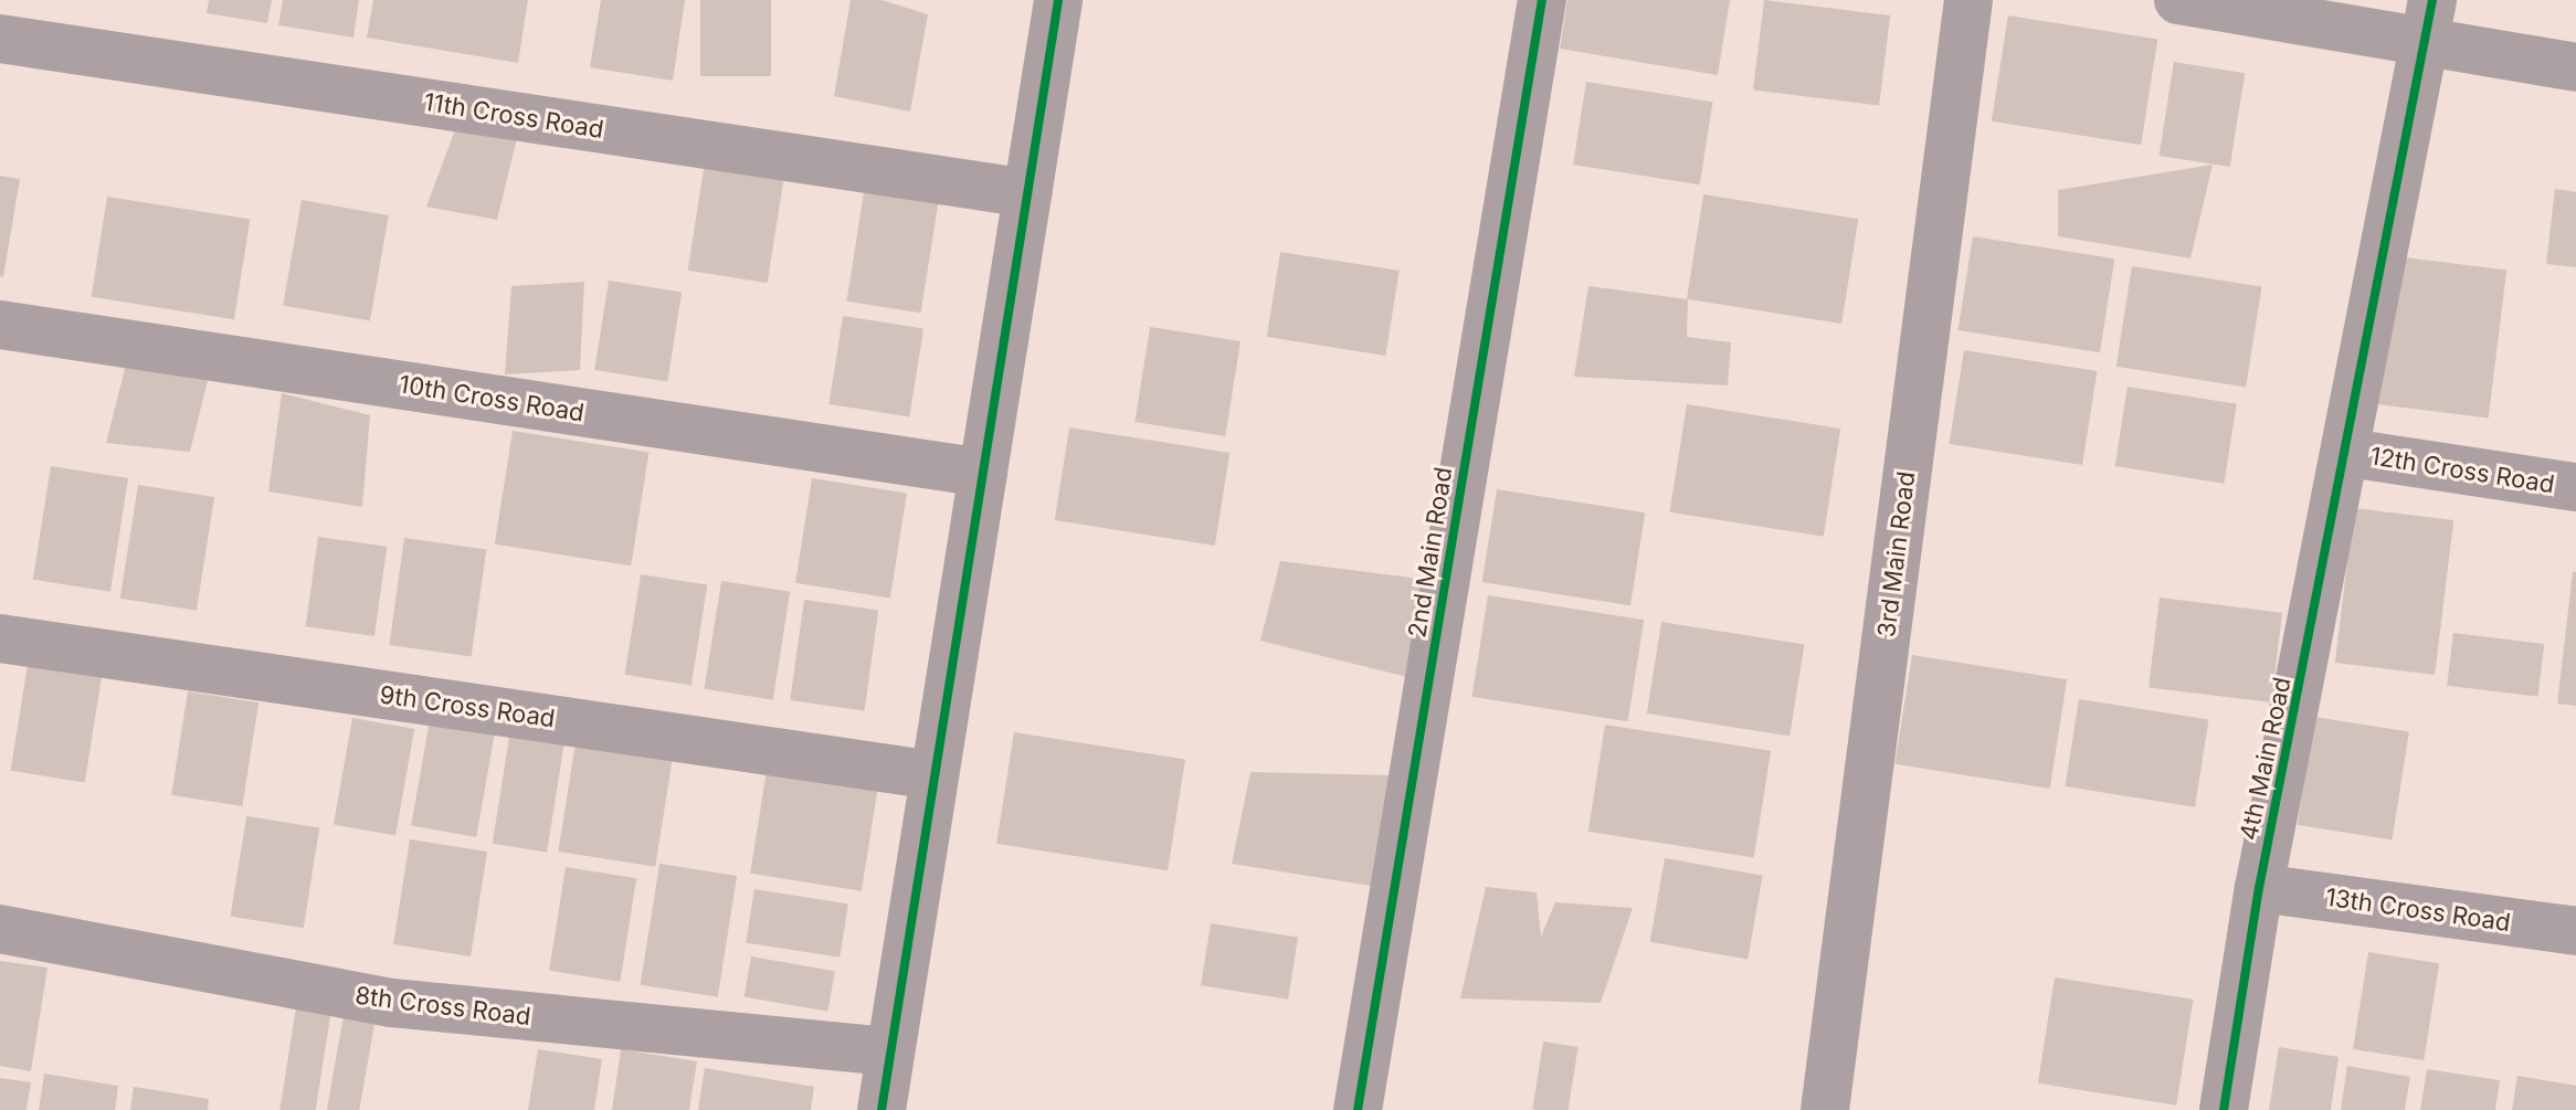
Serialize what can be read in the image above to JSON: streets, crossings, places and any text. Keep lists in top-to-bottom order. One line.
{"streets":{"street":["11th Cross Road","10th Cross Road","12th Cross Road","2nd Main Road","3rd Main Road","9th Cross Road","4th Main Road","13th Cross Road","8th Cross Road"]},"crossings":[["12th Cross Road","4th Main Road"],["4th Main Road","13th Cross Road"]]}
